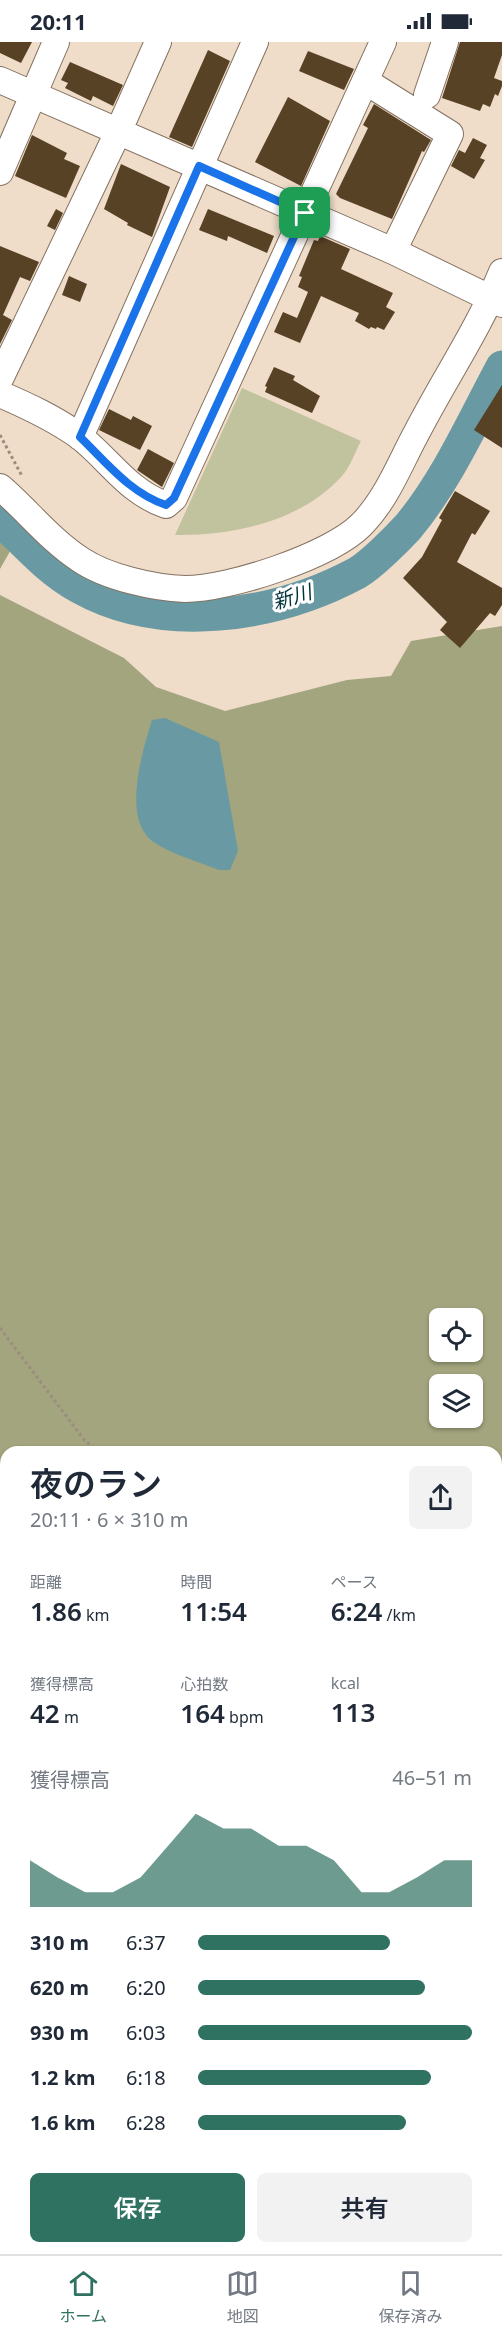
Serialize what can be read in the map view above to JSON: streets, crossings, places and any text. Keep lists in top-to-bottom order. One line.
{"water":["新川"],"page":{"status":"20:11","heading":["夜のラン","20:11 · 6 × 310 m"],"stats":[["距離","1.86 km"],["時間","11:54"],["ペース","6:24 /km"],["獲得標高","42 m"],["心拍数","164 bpm"],["kcal","113"]],"chart":["獲得標高","46–51 m"],"list":[{"name":"310 m","note":"6:37"},{"name":"620 m","note":"6:20"},{"name":"930 m","note":"6:03"},{"name":"1.2 km","note":"6:18"},{"name":"1.6 km","note":"6:28"}],"buttons":["保存","共有"],"tabs":["ホーム","地図","保存済み"]}}
